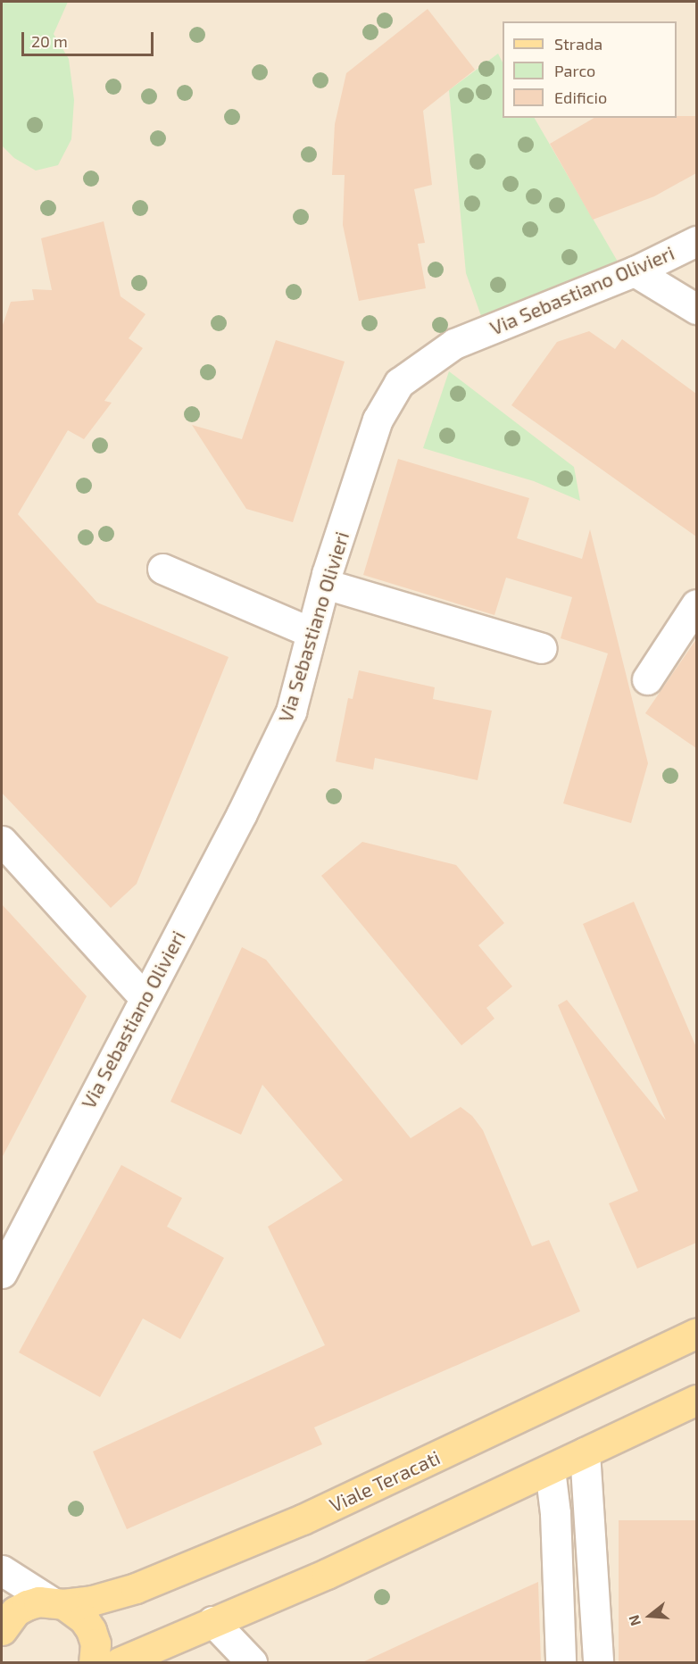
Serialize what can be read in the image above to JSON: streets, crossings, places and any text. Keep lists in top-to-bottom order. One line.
{"streets":{"main road":["Viale Teracati"],"street":["Via Sebastiano Olivieri"]},"legend":["Strada","Parco","Edificio"],"scale_bar":"20 m","north":"left"}
